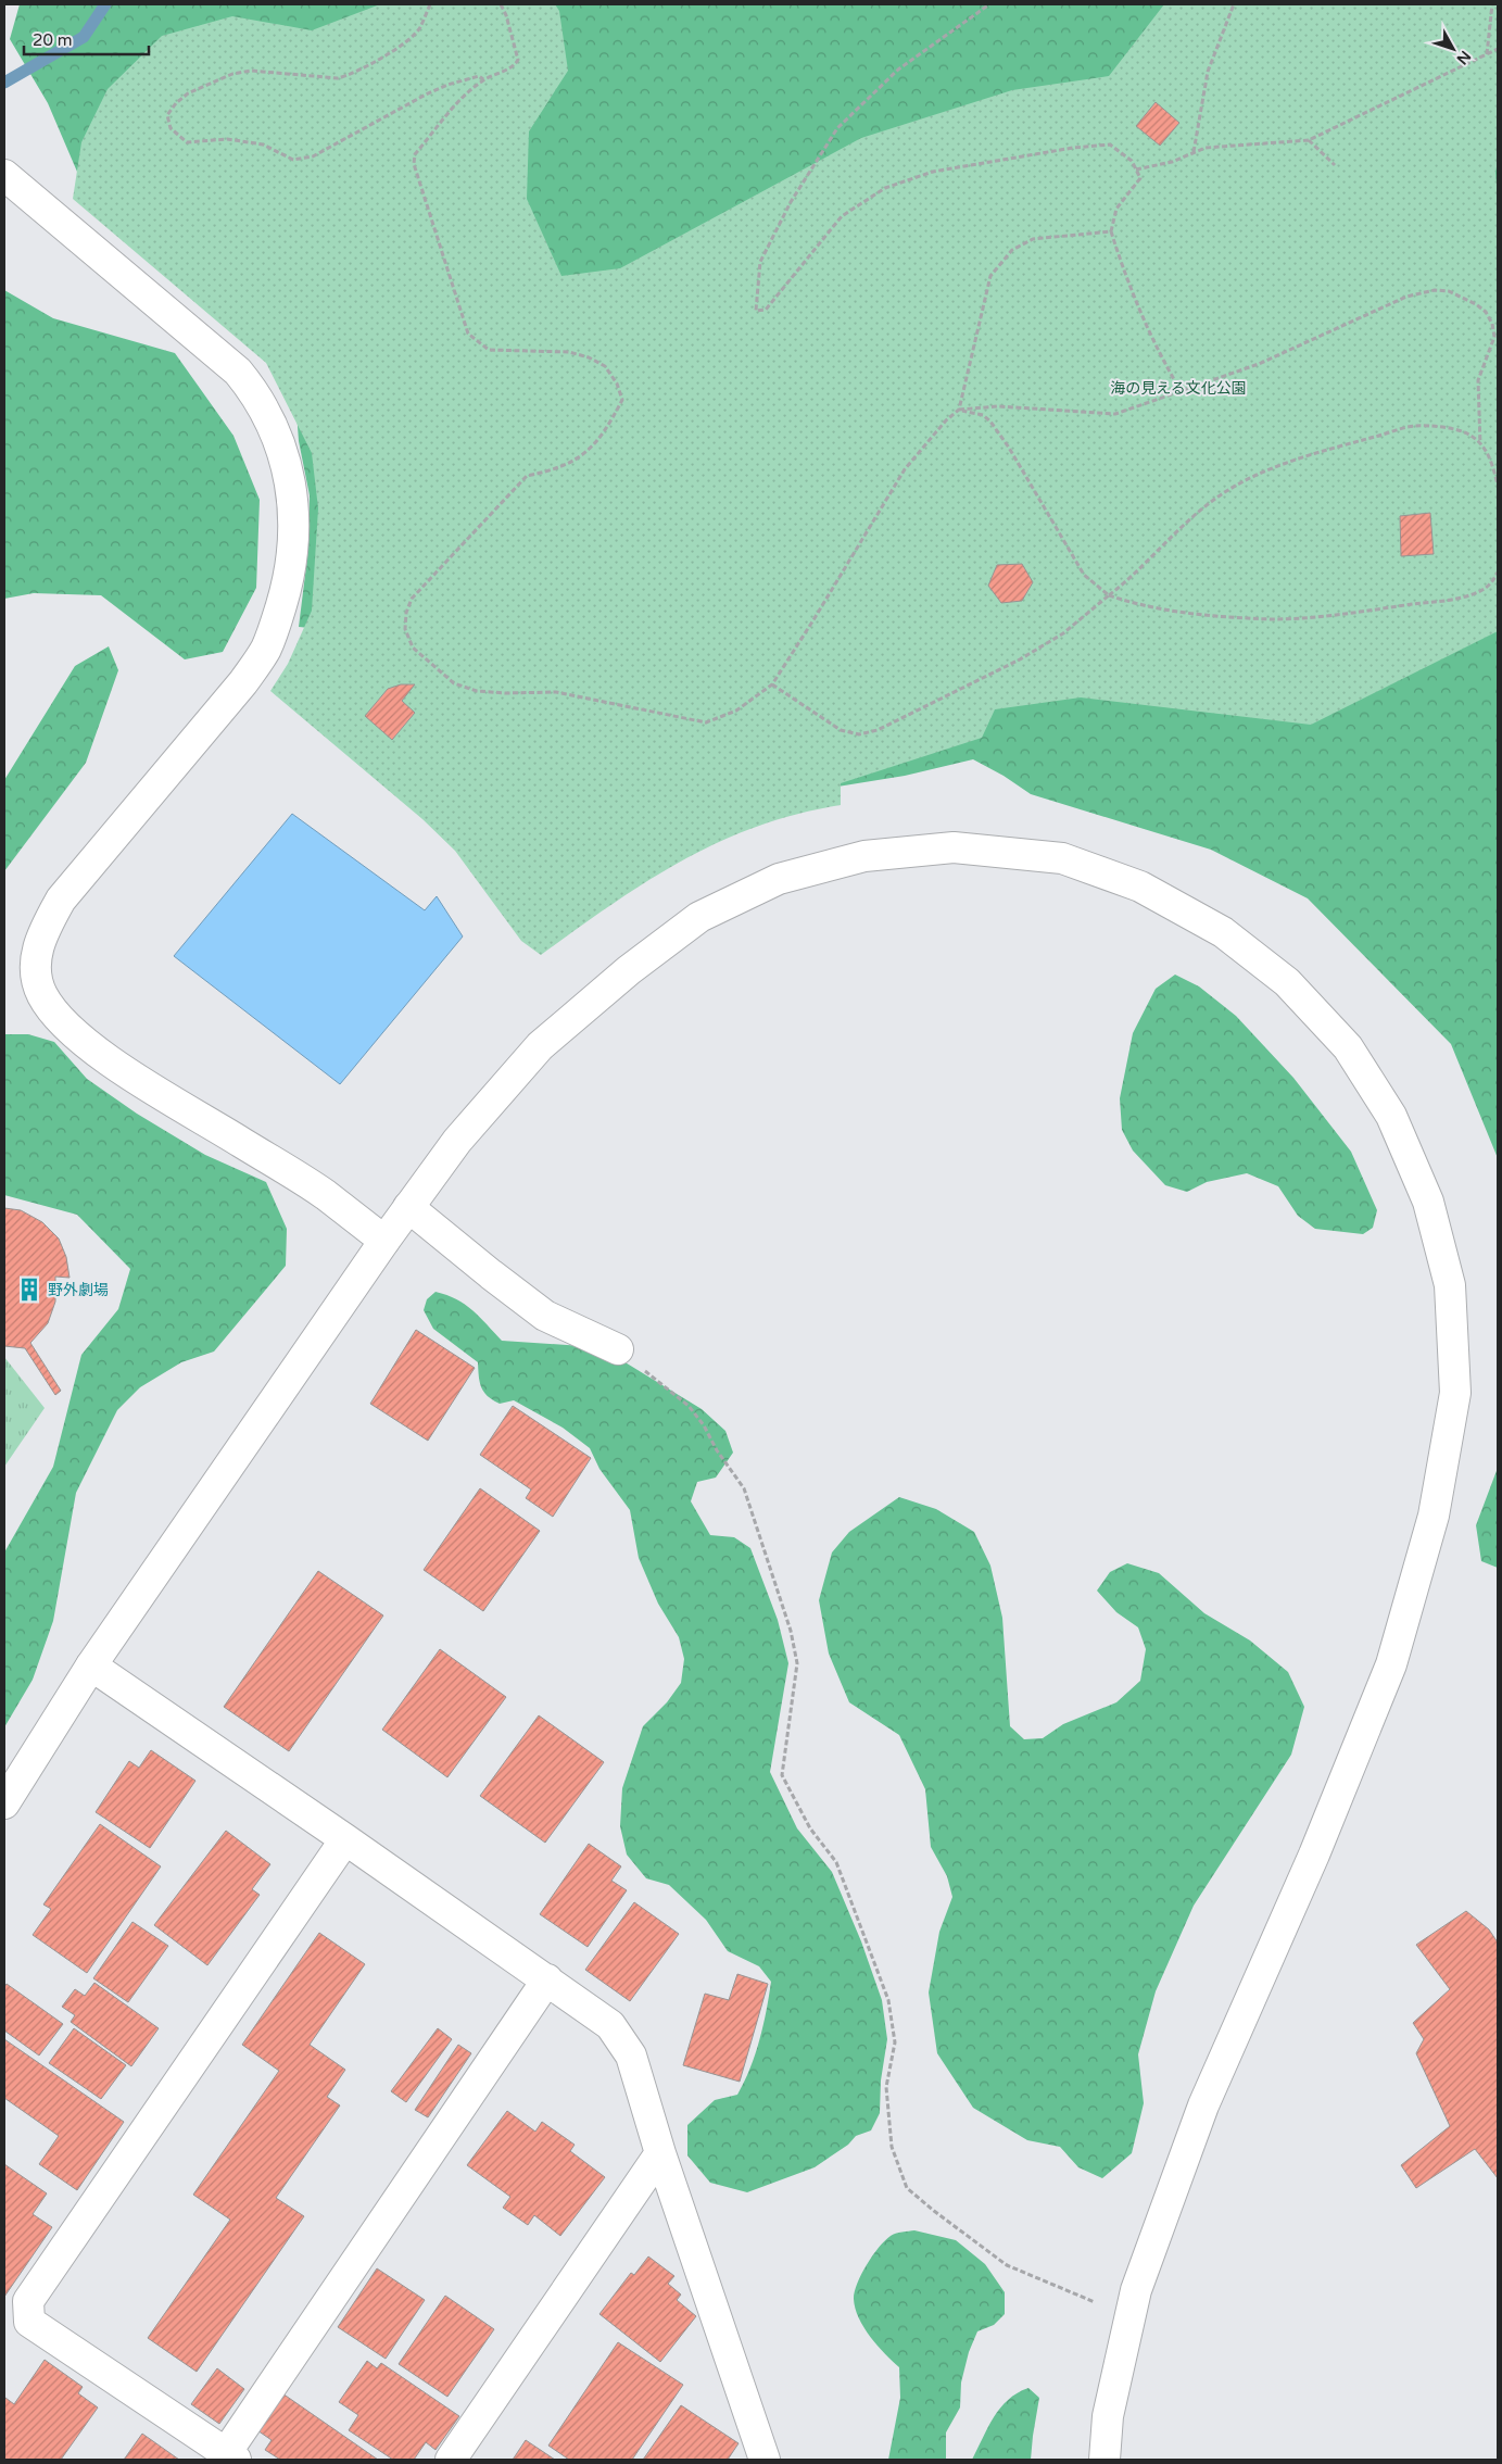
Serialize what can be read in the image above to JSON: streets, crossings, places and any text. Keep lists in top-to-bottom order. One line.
{"parks":["海の見える文化公園"],"places":{"building":["野外劇場"]},"scale_bar":"20 m","north":"bottom right"}
